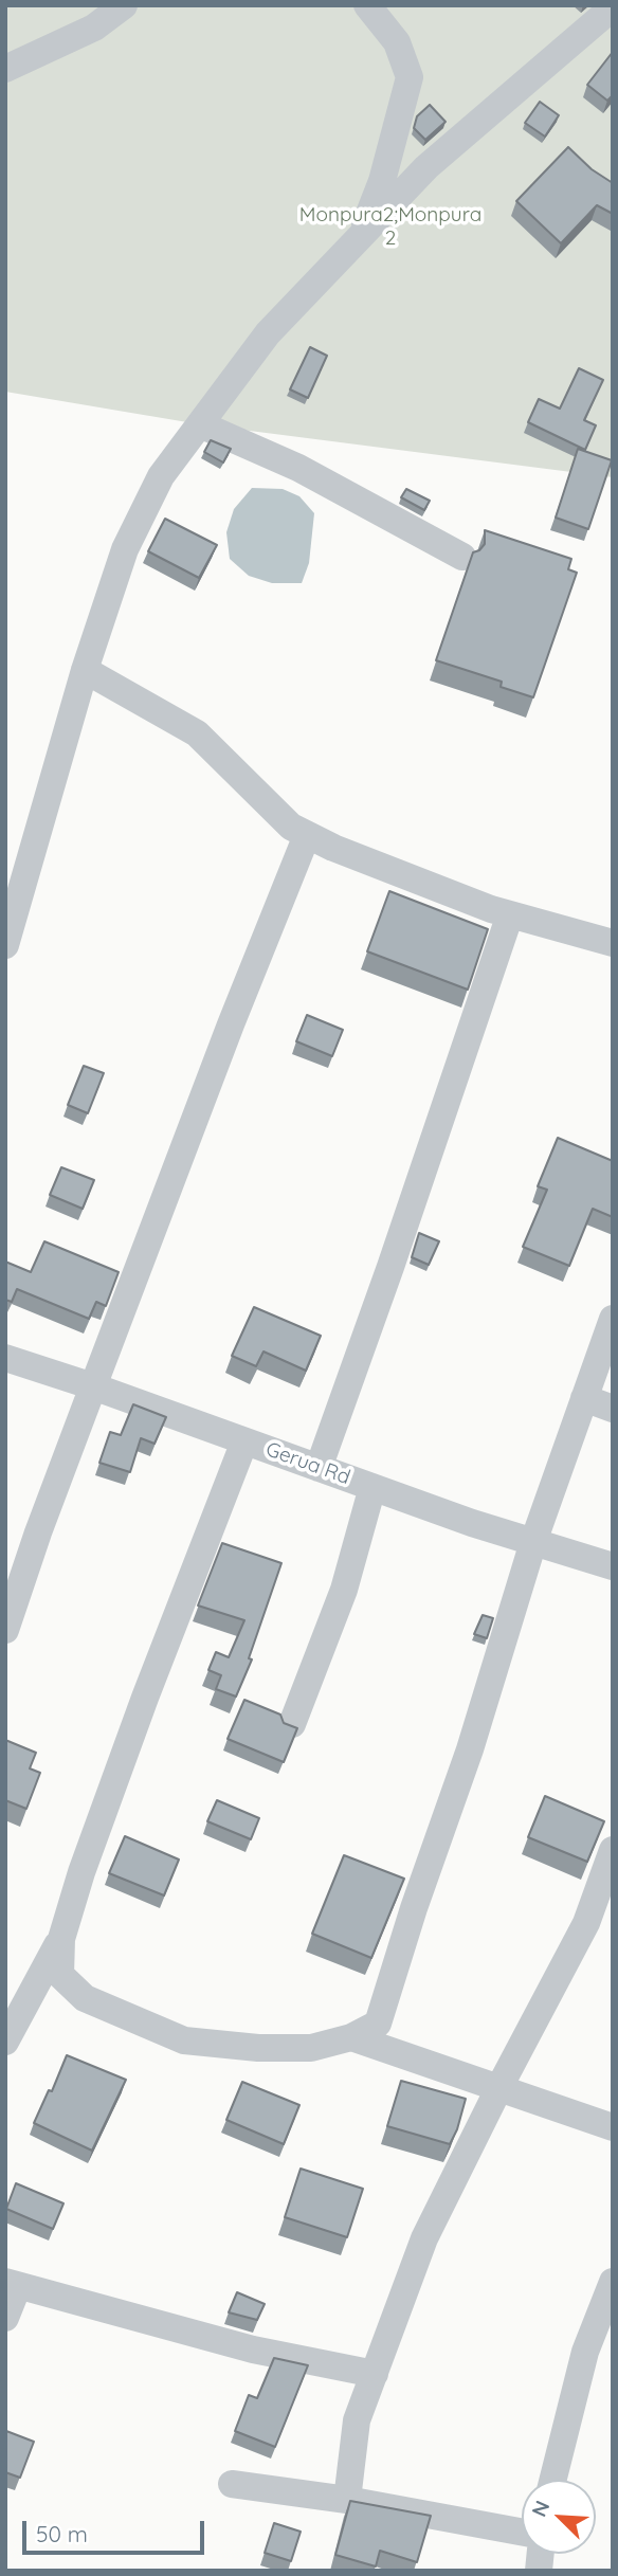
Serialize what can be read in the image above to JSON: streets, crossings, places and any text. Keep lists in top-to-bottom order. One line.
{"streets":{"street":["Gerua Rd"]},"parks":["Monpura2;Monpura 2"],"scale_bar":"50 m","north":"top left"}
